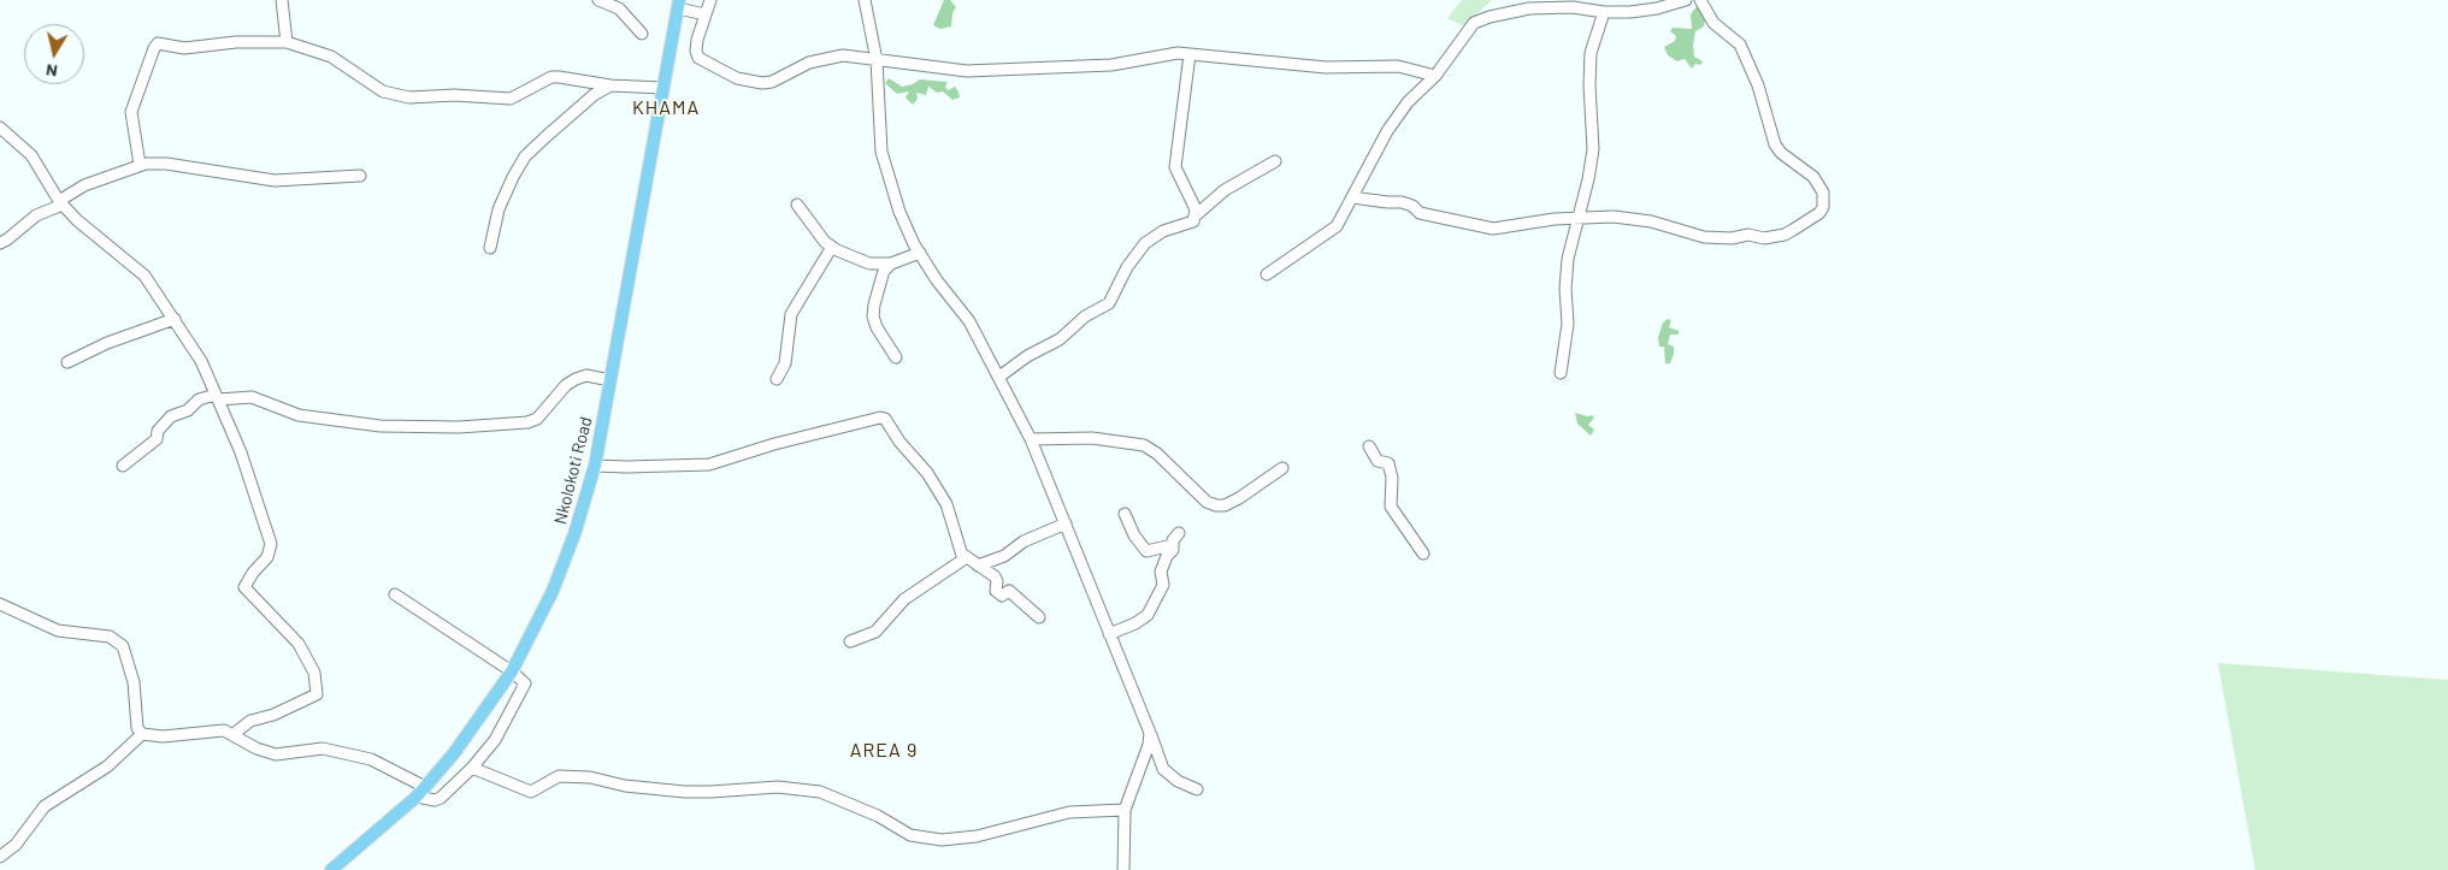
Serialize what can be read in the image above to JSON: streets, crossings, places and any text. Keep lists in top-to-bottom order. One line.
{"streets":{"main road":["Nkolokoti Road"]},"districts":["KHAMA","AREA 9"],"north":"bottom"}
